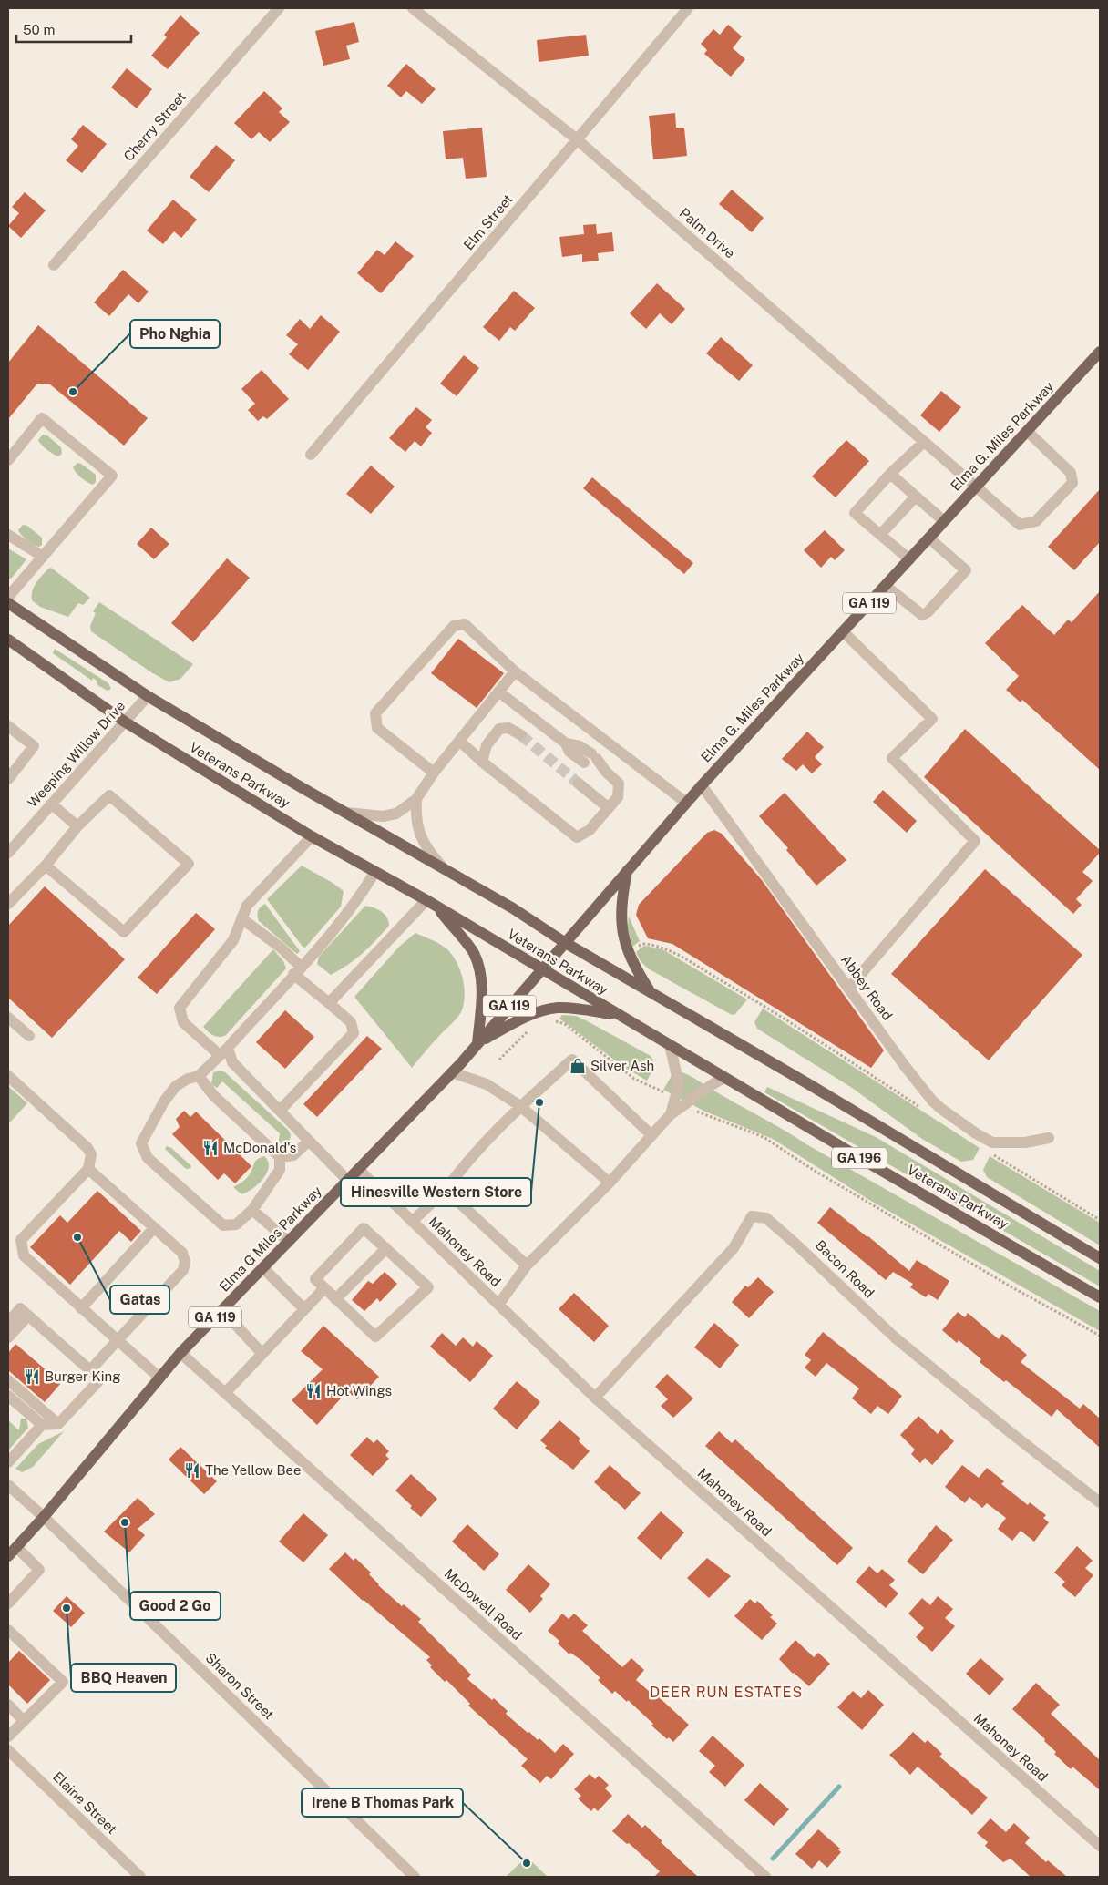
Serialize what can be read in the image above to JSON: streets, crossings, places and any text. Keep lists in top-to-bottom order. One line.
{"streets":{"main road":["Elma G. Miles Parkway","GA 119","Veterans Parkway","GA 196","Elma G Miles Parkway"],"street":["Cherry Street","Elm Street","Palm Drive","Weeping Willow Drive","Abbey Road","Mahoney Road","Bacon Road","McDowell Road","Sharon Street","Elaine Street"]},"crossings":[["Elm Street","Palm Drive"],["Palm Drive","Elma G. Miles Parkway"],["Elma G. Miles Parkway","Veterans Parkway"],["Elma G. Miles Parkway","Abbey Road"],["Elma G. Miles Parkway","GA 196"],["Elma G. Miles Parkway","Elma G Miles Parkway"],["Weeping Willow Drive","Veterans Parkway"],["Veterans Parkway","GA 196"],["Elma G Miles Parkway","Mahoney Road"],["Elma G Miles Parkway","McDowell Road"],["Elma G Miles Parkway","Sharon Street"],["Mahoney Road","Bacon Road"]],"districts":["DEER RUN ESTATES"],"places":{"other":["Pho Nghia","Hinesville Western Store","Gatas","Good 2 Go","BBQ Heaven","Irene B Thomas Park"],"shop":["Silver Ash"],"restaurant":["McDonald's","Burger King","Hot Wings","The Yellow Bee"]},"scale_bar":"50 m"}
